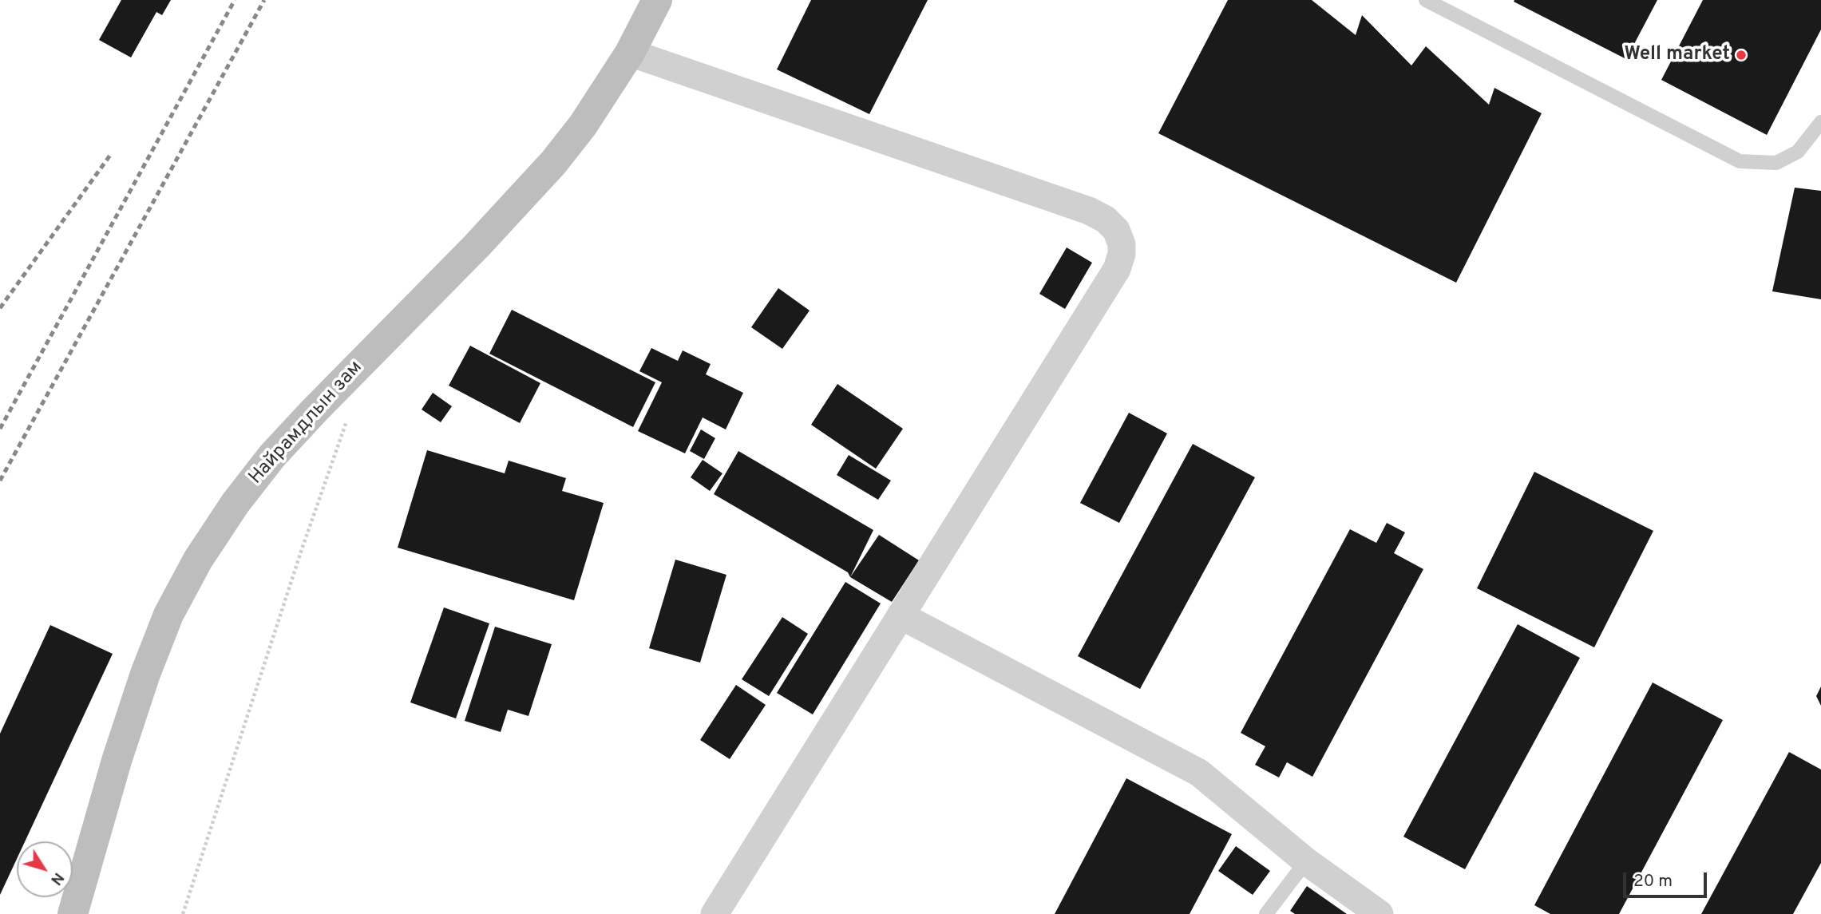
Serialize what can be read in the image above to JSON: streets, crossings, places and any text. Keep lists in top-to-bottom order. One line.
{"streets":{"main road":["Найрамдлын зам"]},"places":["Well market"],"scale_bar":"20 m","north":"bottom right"}
